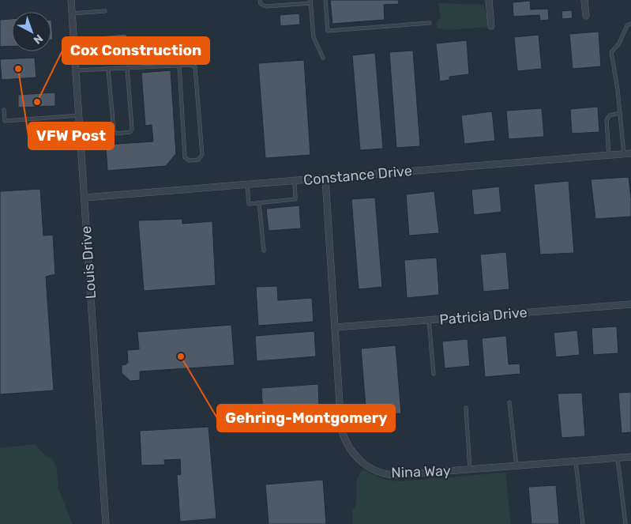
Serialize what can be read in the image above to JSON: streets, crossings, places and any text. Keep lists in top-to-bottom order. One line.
{"streets":{"street":["Constance Drive","Louis Drive","Patricia Drive","Nina Way"]},"crossings":[["Constance Drive","Louis Drive"],["Constance Drive","Nina Way"],["Patricia Drive","Nina Way"]],"places":["VFW Post","Cox Construction","Gehring-Montgomery"],"north":"bottom right"}
